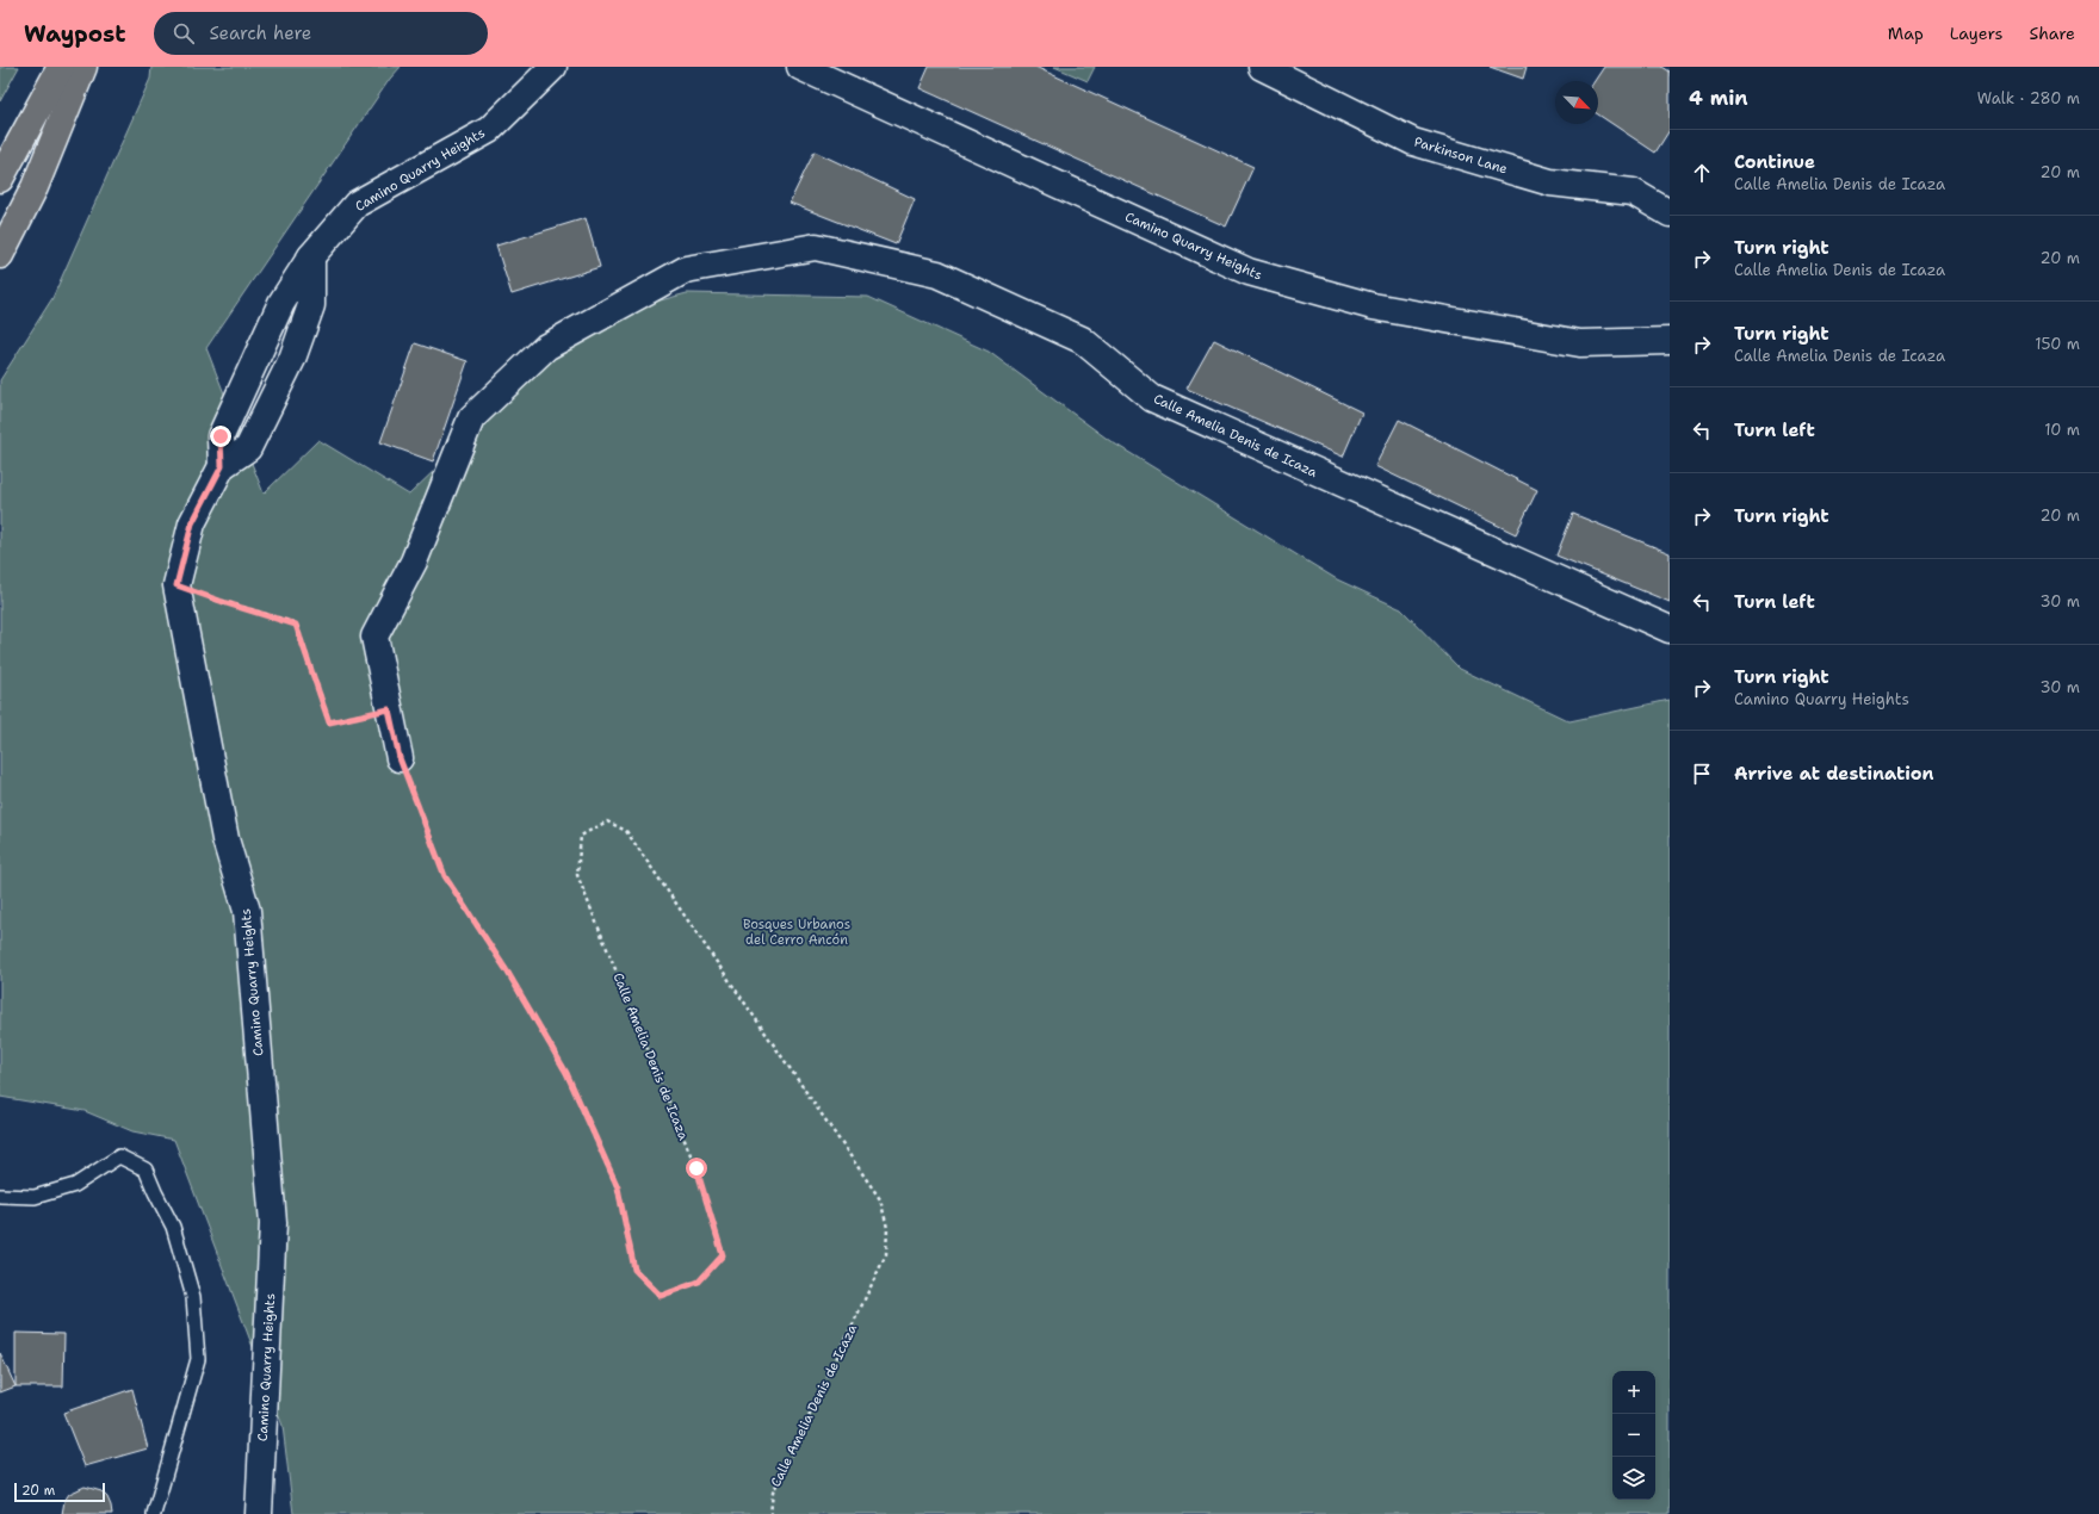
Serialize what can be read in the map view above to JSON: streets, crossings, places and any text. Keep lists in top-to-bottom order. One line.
{"streets":{"street":["Parkinson Lane","Camino Quarry Heights","Calle Amelia Denis de Icaza"]},"parks":["Bosques Urbanos del Cerro Ancón"],"scale_bar":"20 m","north":"bottom right","page":{"header":"Waypost","search":"Search here","nav":["Map","Layers","Share"],"heading":["4 min","Walk · 280 m"],"list":[["Continue","Calle Amelia Denis de Icaza","20 m"],["Turn right","Calle Amelia Denis de Icaza","20 m"],["Turn right","Calle Amelia Denis de Icaza","150 m"],["Turn left","10 m"],["Turn right","20 m"],["Turn left","30 m"],["Turn right","Camino Quarry Heights","30 m"],"Arrive at destination"],"map_buttons":["+","−"],"scale":"20 m"}}
